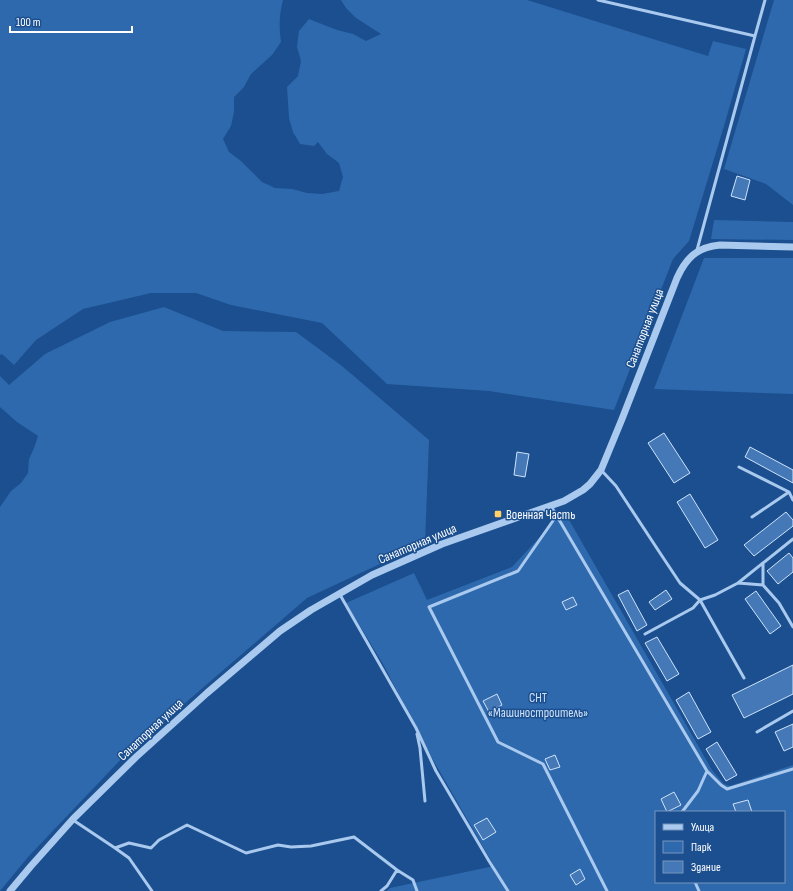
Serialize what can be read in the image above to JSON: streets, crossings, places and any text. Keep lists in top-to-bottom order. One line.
{"streets":{"street":["Санаторная улица"]},"parks":["СНТ «Машиностроитель»"],"places":{"transit":["Военная Часть"]},"legend":["Улица","Парк","Здание"],"scale_bar":"100 m"}
